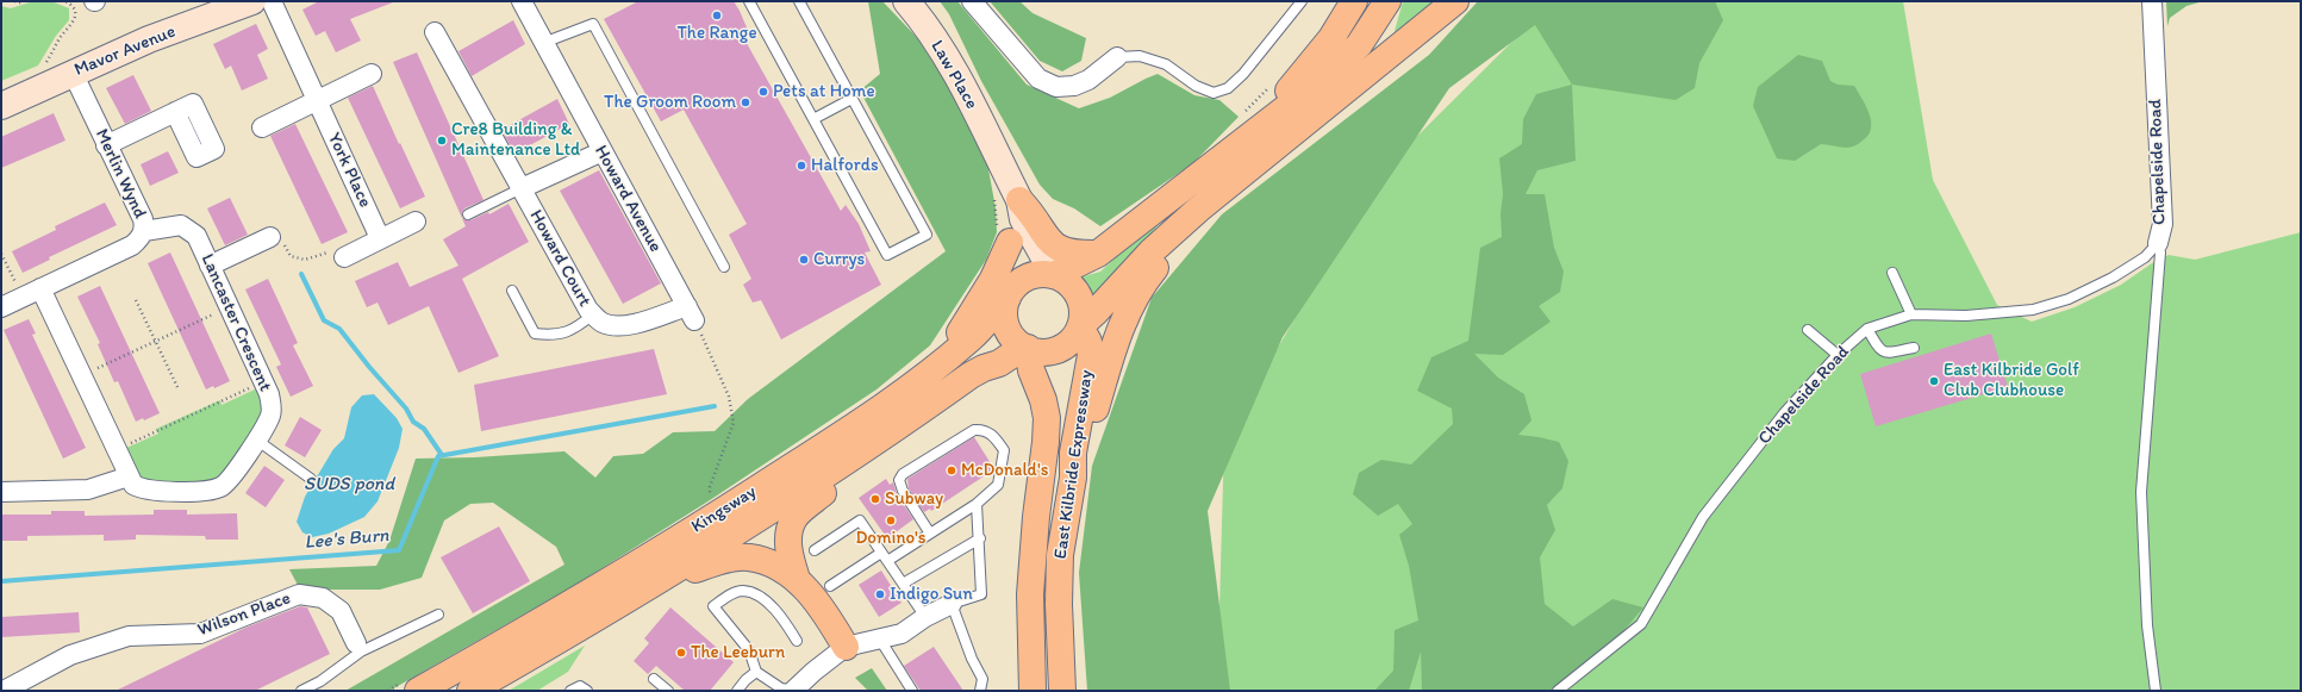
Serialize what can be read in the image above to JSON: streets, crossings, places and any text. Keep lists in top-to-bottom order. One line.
{"streets":{"main road":["East Kilbride Expressway","Kingsway"],"street":["Mavor Avenue","Law Place","Chapelside Road","York Place","Merlin Wynd","Howard Avenue","Howard Court","Lancaster Crescent","Wilson Place"]},"crossings":[["Mavor Avenue","Merlin Wynd"],["Law Place","East Kilbride Expressway"],["Law Place","Kingsway"],["Merlin Wynd","Lancaster Crescent"],["Howard Avenue","Howard Court"],["East Kilbride Expressway","Kingsway"]],"water":["SUDS pond","Lee's Burn"],"places":["The Range","Pets at Home","The Groom Room","Cre8 Building & Maintenance Ltd","Halfords","Currys","East Kilbride Golf Club Clubhouse","McDonald's","Subway","Domino's","Indigo Sun","The Leeburn"]}
